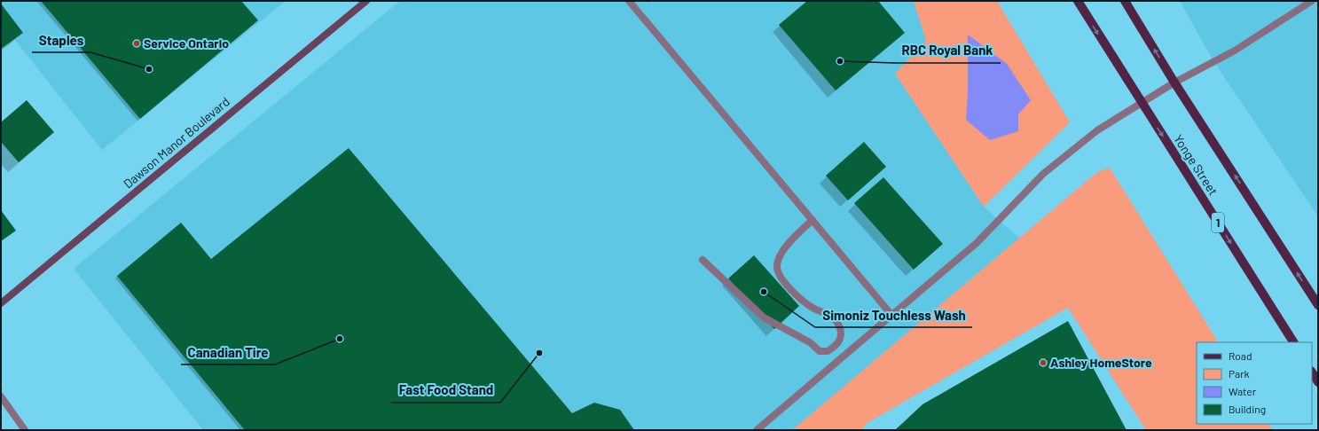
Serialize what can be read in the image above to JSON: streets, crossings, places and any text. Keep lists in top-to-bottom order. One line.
{"streets":{"main road":["Yonge Street","1"],"street":["Dawson Manor Boulevard"]},"places":["Service Ontario","RBC Royal Bank","Staples","Simoniz Touchless Wash","Canadian Tire","Fast Food Stand","Ashley HomeStore"],"legend":["Road","Park","Water","Building"]}
